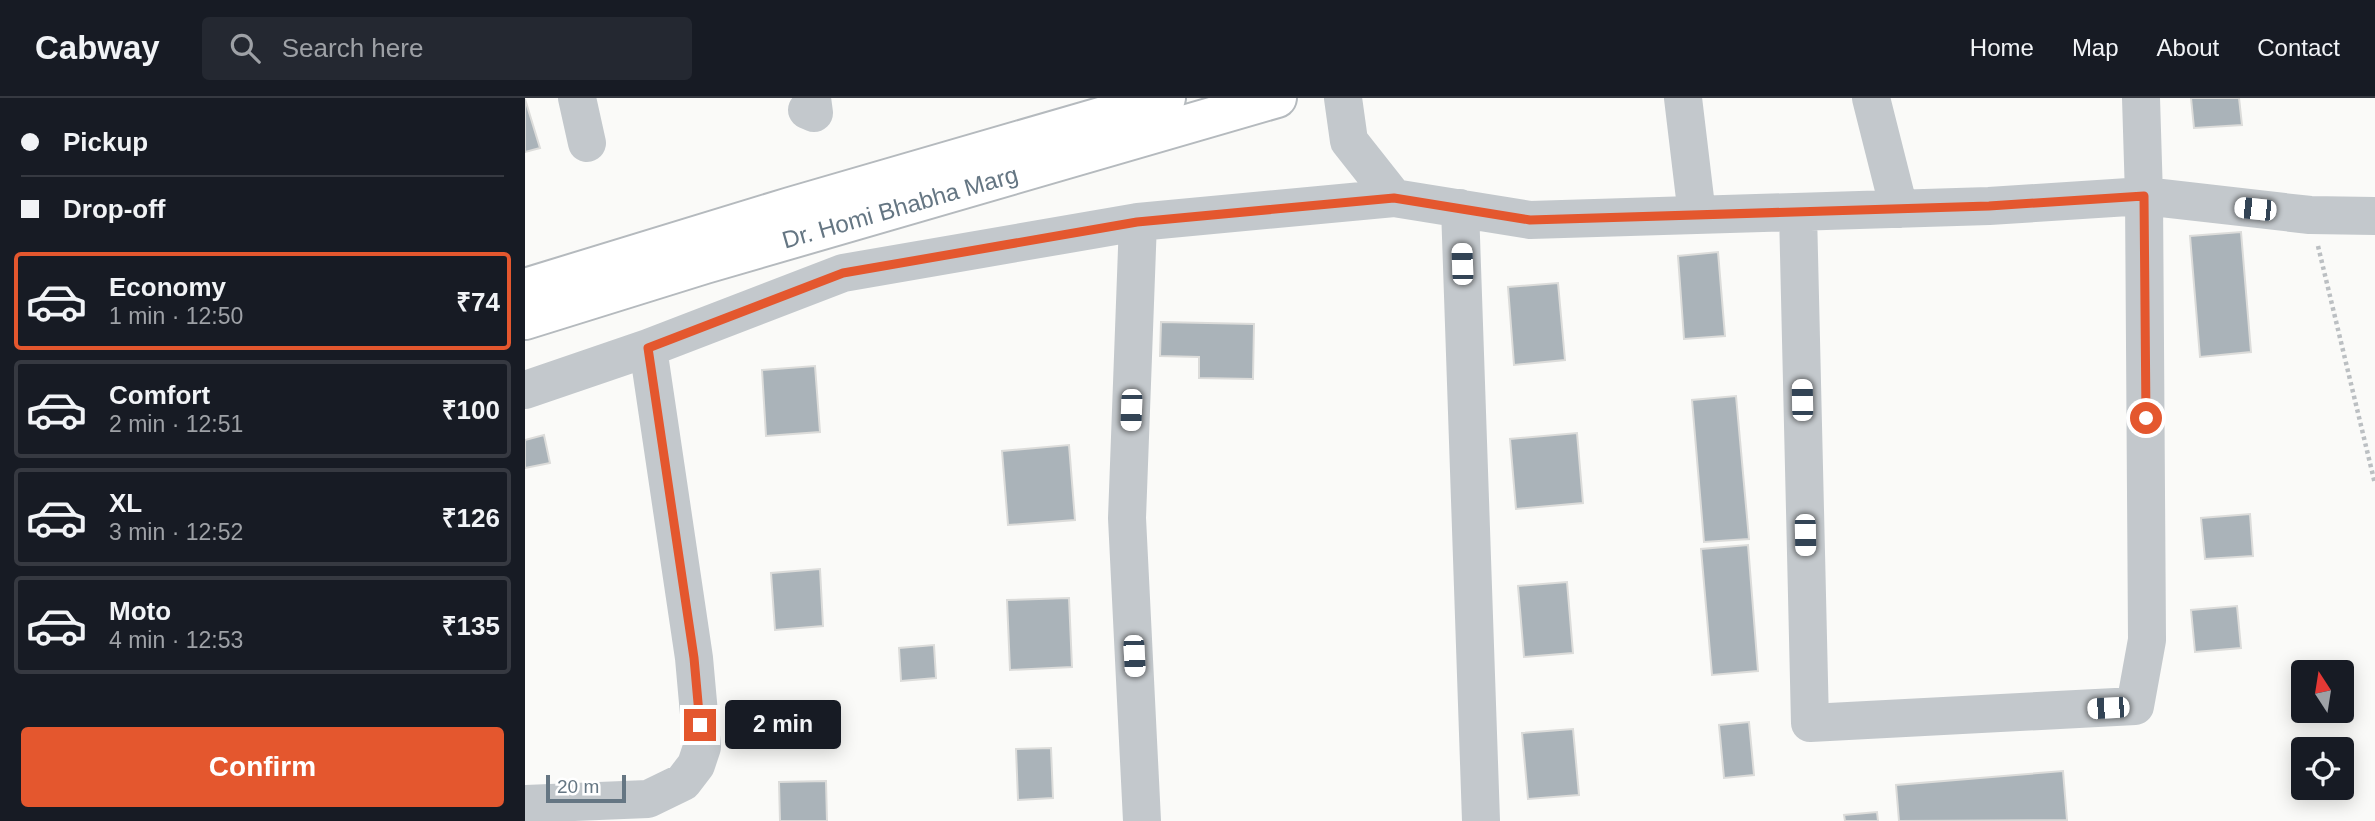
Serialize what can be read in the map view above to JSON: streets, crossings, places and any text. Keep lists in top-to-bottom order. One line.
{"streets":{"main road":["Dr. Homi Bhabha Marg"]},"scale_bar":"20 m","north":"top","page":{"header":"Cabway","search":"Search here","nav":["Home","Map","About","Contact"],"banner":["Pickup","Drop-off"],"list":[{"name":"Economy","note":"1 min · 12:50","value":"₹74"},{"name":"Comfort","note":"2 min · 12:51","value":"₹100"},{"name":"XL","note":"3 min · 12:52","value":"₹126"},{"name":"Moto","note":"4 min · 12:53","value":"₹135"}],"bubble":"2 min","buttons":"Confirm","scale":"20 m"}}
